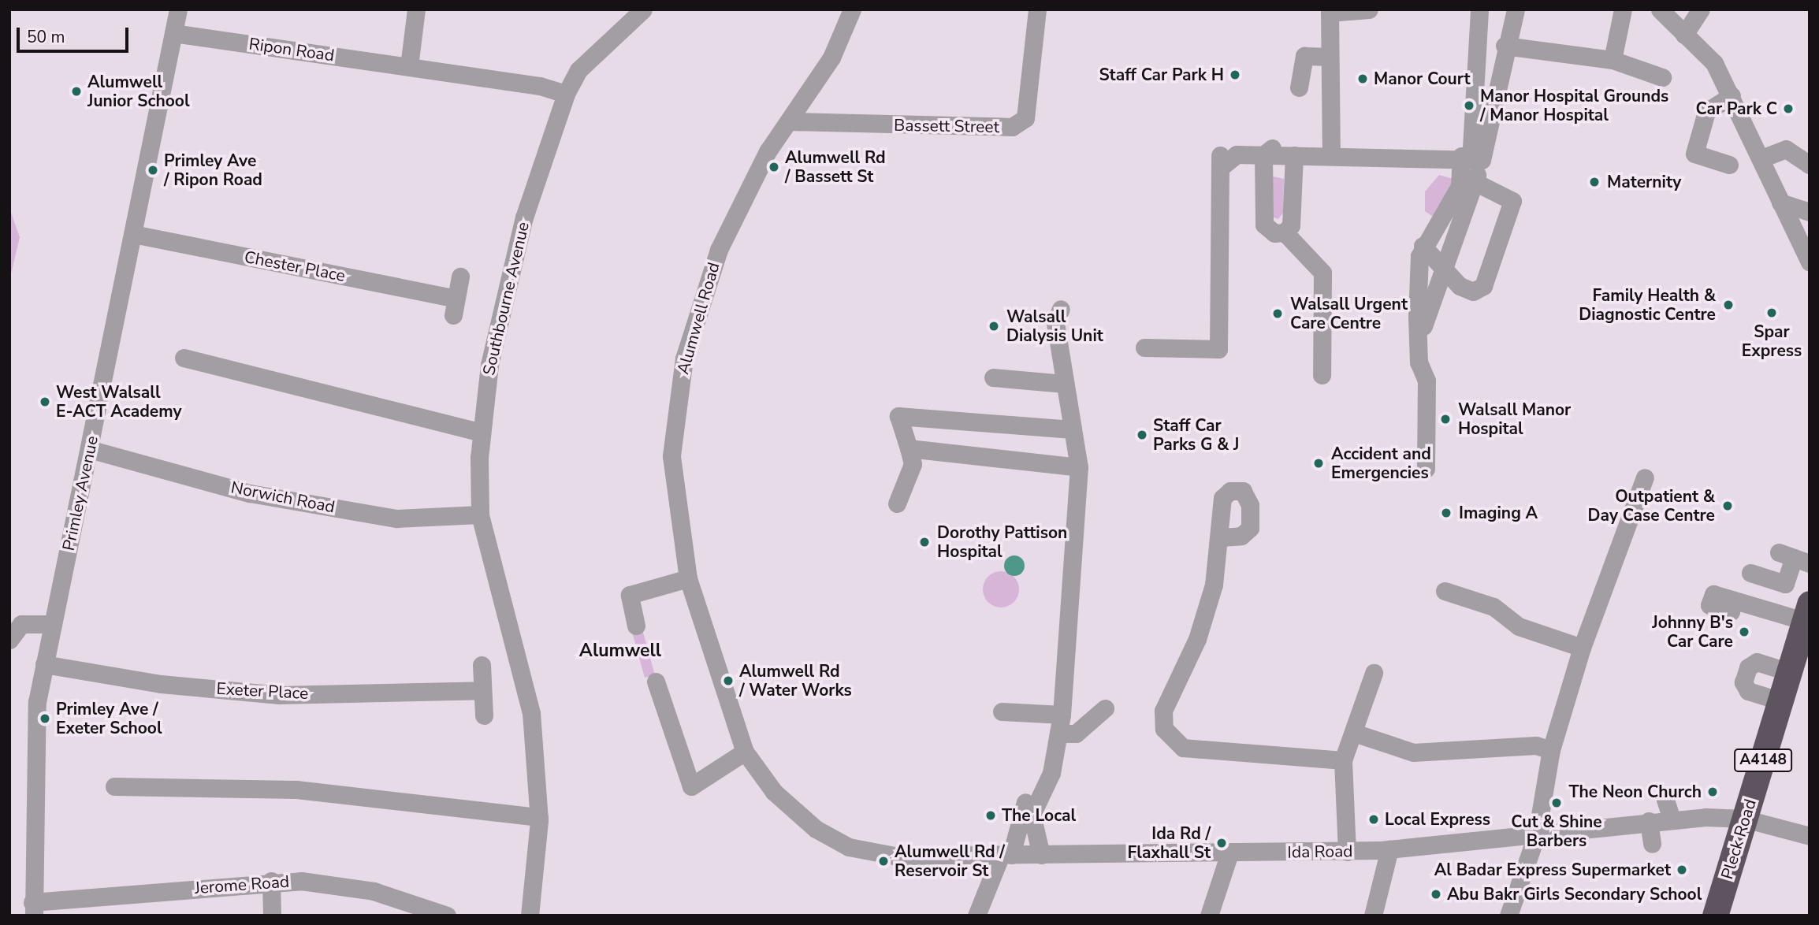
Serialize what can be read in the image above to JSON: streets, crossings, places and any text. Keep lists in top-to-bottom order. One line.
{"streets":{"highway":["A4148","Pleck Road"],"street":["Ripon Road","Bassett Street","Chester Place","Southbourne Avenue","Alumwell Road","Primley Avenue","Norwich Road","Exeter Place","Ida Road","Jerome Road"]},"crossings":[["Ripon Road","Southbourne Avenue"],["Ripon Road","Primley Avenue"],["Bassett Street","Alumwell Road"],["Chester Place","Primley Avenue"],["Southbourne Avenue","Norwich Road"],["Alumwell Road","Ida Road"],["Primley Avenue","Norwich Road"],["Primley Avenue","Exeter Place"],["Primley Avenue","Jerome Road"],["Pleck Road","Ida Road"]],"districts":["Alumwell"],"places":["Staff Car Park H","Manor Court","Alumwell Junior School","Manor Hospital Grounds / Manor Hospital","Car Park C","Alumwell Rd / Bassett St","Primley Ave / Ripon Road","Maternity","Family Health & Diagnostic Centre","Spar Express","Walsall Urgent Care Centre","Walsall Dialysis Unit","West Walsall E-ACT Academy","Walsall Manor Hospital","Staff Car Parks G & J","Accident and Emergencies","Outpatient & Day Case Centre","Imaging A","Dorothy Pattison Hospital","Johnny B's Car Care","Alumwell Rd / Water Works","Primley Ave / Exeter School","The Neon Church","Cut & Shine Barbers","The Local","Local Express","Ida Rd / Flaxhall St","Alumwell Rd / Reservoir St","Al Badar Express Supermarket","Abu Bakr Girls Secondary School"],"scale_bar":"50 m"}
